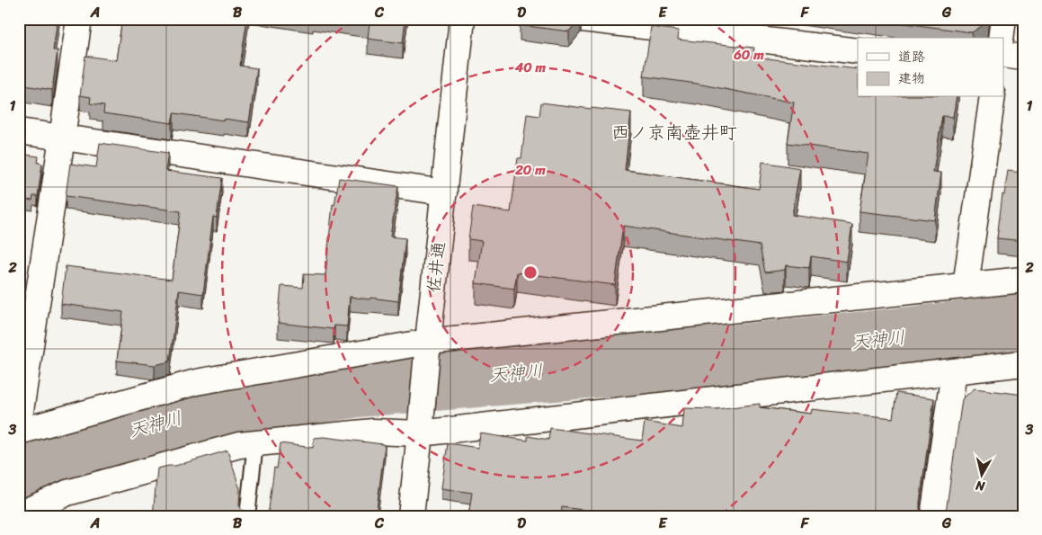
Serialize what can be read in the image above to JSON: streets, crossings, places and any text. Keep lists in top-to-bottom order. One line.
{"streets":{"street":["佐井通"]},"districts":["西ノ京南壺井町"],"water":["天神川"],"legend":["道路","建物"],"north":"bottom","grid":{"columns":["A","B","C","D","E","F","G"],"rows":["1","2","3"]},"rings":["60 m","40 m","20 m"]}
